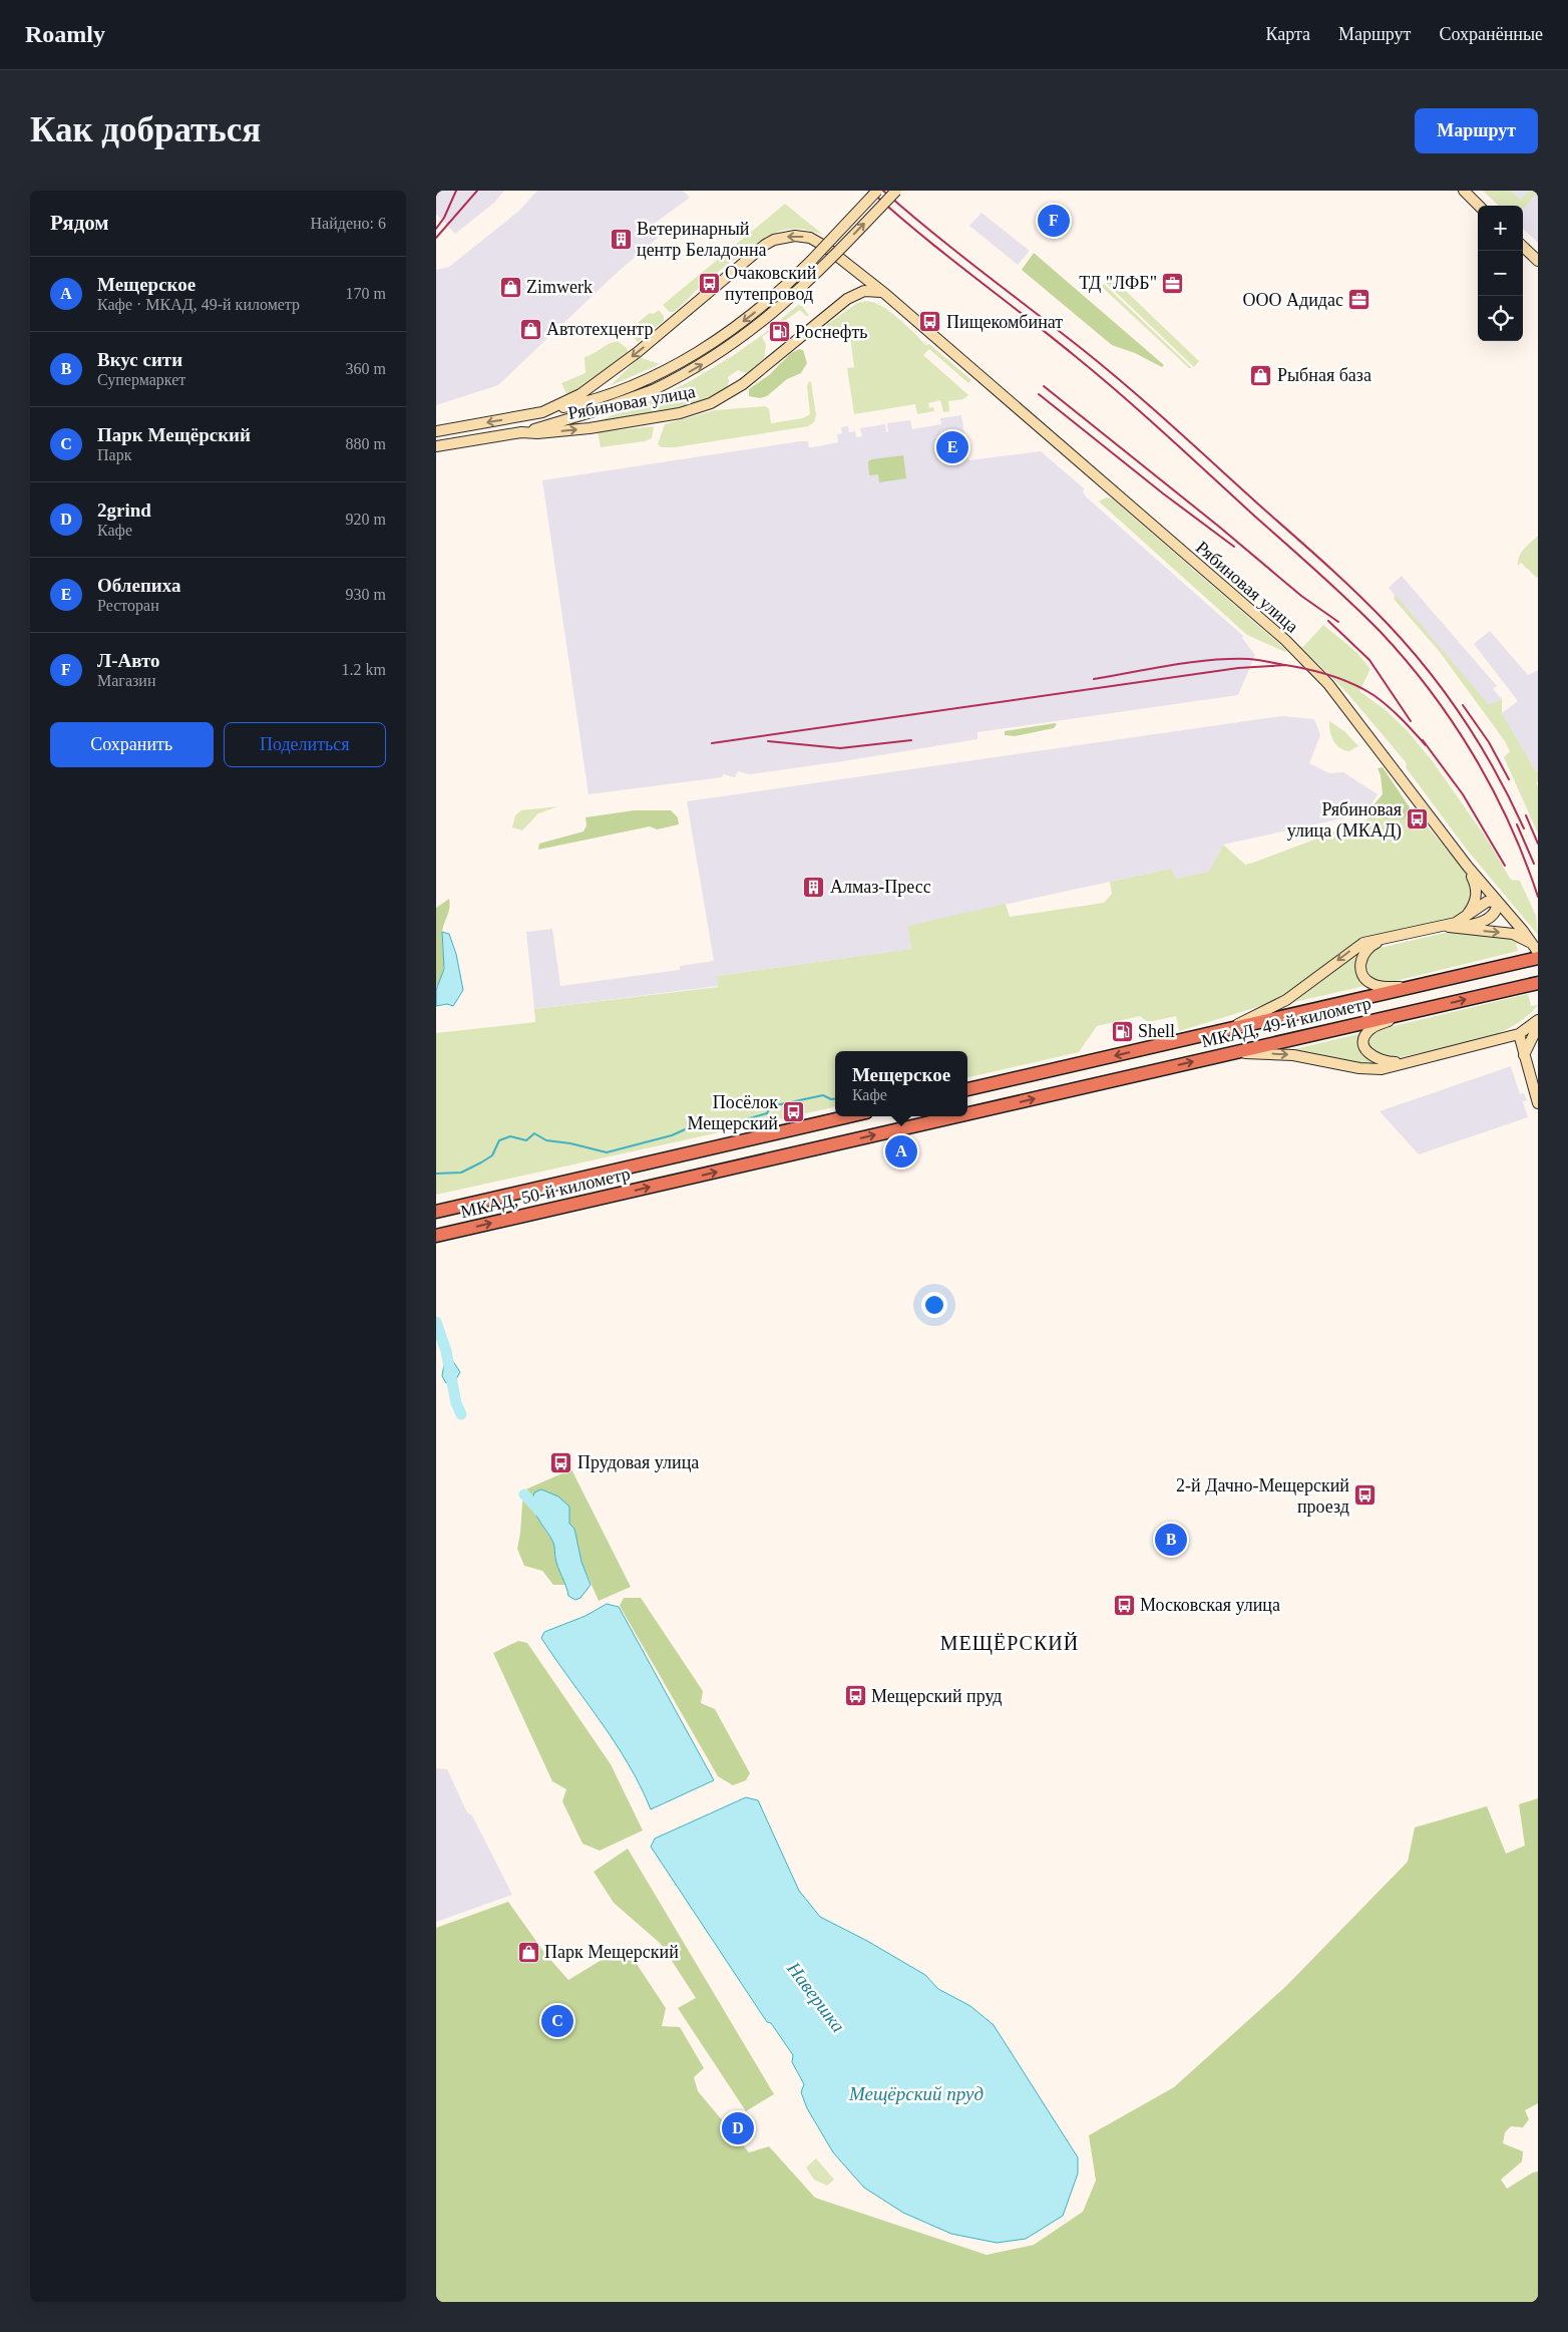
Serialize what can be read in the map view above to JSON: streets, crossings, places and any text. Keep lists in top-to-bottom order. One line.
{"streets":{"highway":["МКАД, 49-й километр","МКАД, 50-й километр"],"street":["Рябиновая улица"]},"crossings":[["МКАД, 49-й километр","МКАД, 50-й километр"]],"districts":["МЕЩЁРСКИЙ"],"water":["Навершка","Мещёрский пруд"],"places":{"building":["Ветеринарный центр Беладонна","Алмаз-Пресс"],"bus stop":["Очаковский путепровод","Пищекомбинат","Рябиновая улица (МКАД)","Посёлок Мещерский","Прудовая улица","2-й Дачно-Мещерский проезд","Московская улица","Мещерский пруд"],"office":["ТД \"ЛФБ\"","ООО Адидас"],"shop":["Zimwerk","Автотехцентр","Рыбная база","Парк Мещерский"],"fuel station":["Роснефть","Shell"]},"page":{"header":"Roamly","nav":["Карта","Маршрут","Сохранённые"],"buttons":["Маршрут",["Сохранить","Поделиться"]],"title":"Как добраться","heading":["Рядом","Найдено: 6"],"pins":["F","E","A","B","C","D"],"map_buttons":["+","−"],"list":[{"mark":"A","name":"Мещерское","note":"Кафе · МКАД, 49-й километр","value":"170 m"},{"mark":"B","name":"Вкус сити","note":"Супермаркет","value":"360 m"},{"mark":"C","name":"Парк Мещёрский","note":"Парк","value":"880 m"},{"mark":"D","name":"2grind","note":"Кафе","value":"920 m"},{"mark":"E","name":"Облепиха","note":"Ресторан","value":"930 m"},{"mark":"F","name":"Л-Авто","note":"Магазин","value":"1.2 km"}],"popup":["Мещерское","Кафе"]}}
